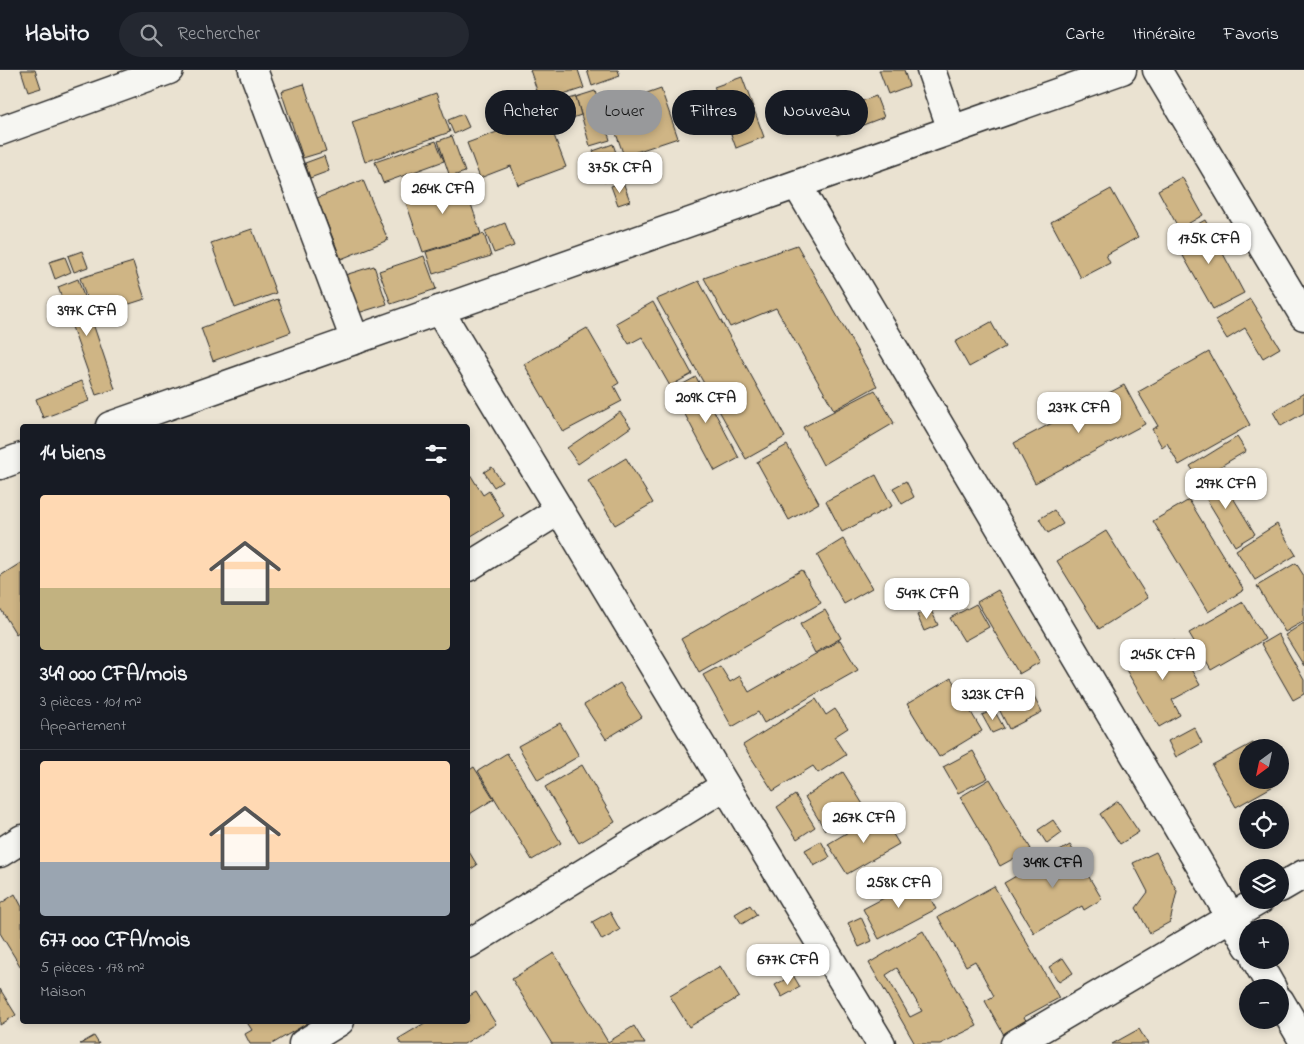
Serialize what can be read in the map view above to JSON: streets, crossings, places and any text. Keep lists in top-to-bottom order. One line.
{"north":"bottom left","page":{"header":"Habito","search":"Rechercher","nav":["Carte","Itinéraire","Favoris"],"chip":["Acheter","Louer","Filtres","Nouveau"],"price":["375K CFA","264K CFA","175K CFA","397K CFA","209K CFA","237K CFA","297K CFA","547K CFA","245K CFA","323K CFA","267K CFA","349K CFA","258K CFA","677K CFA"],"heading":"14 biens","list":[{"name":"349 000 CFA/mois","note":"3 pièces · 101 m² · Appartement"},{"name":"677 000 CFA/mois","note":"5 pièces · 178 m² · Maison"}],"map_buttons":["+","−"]}}
